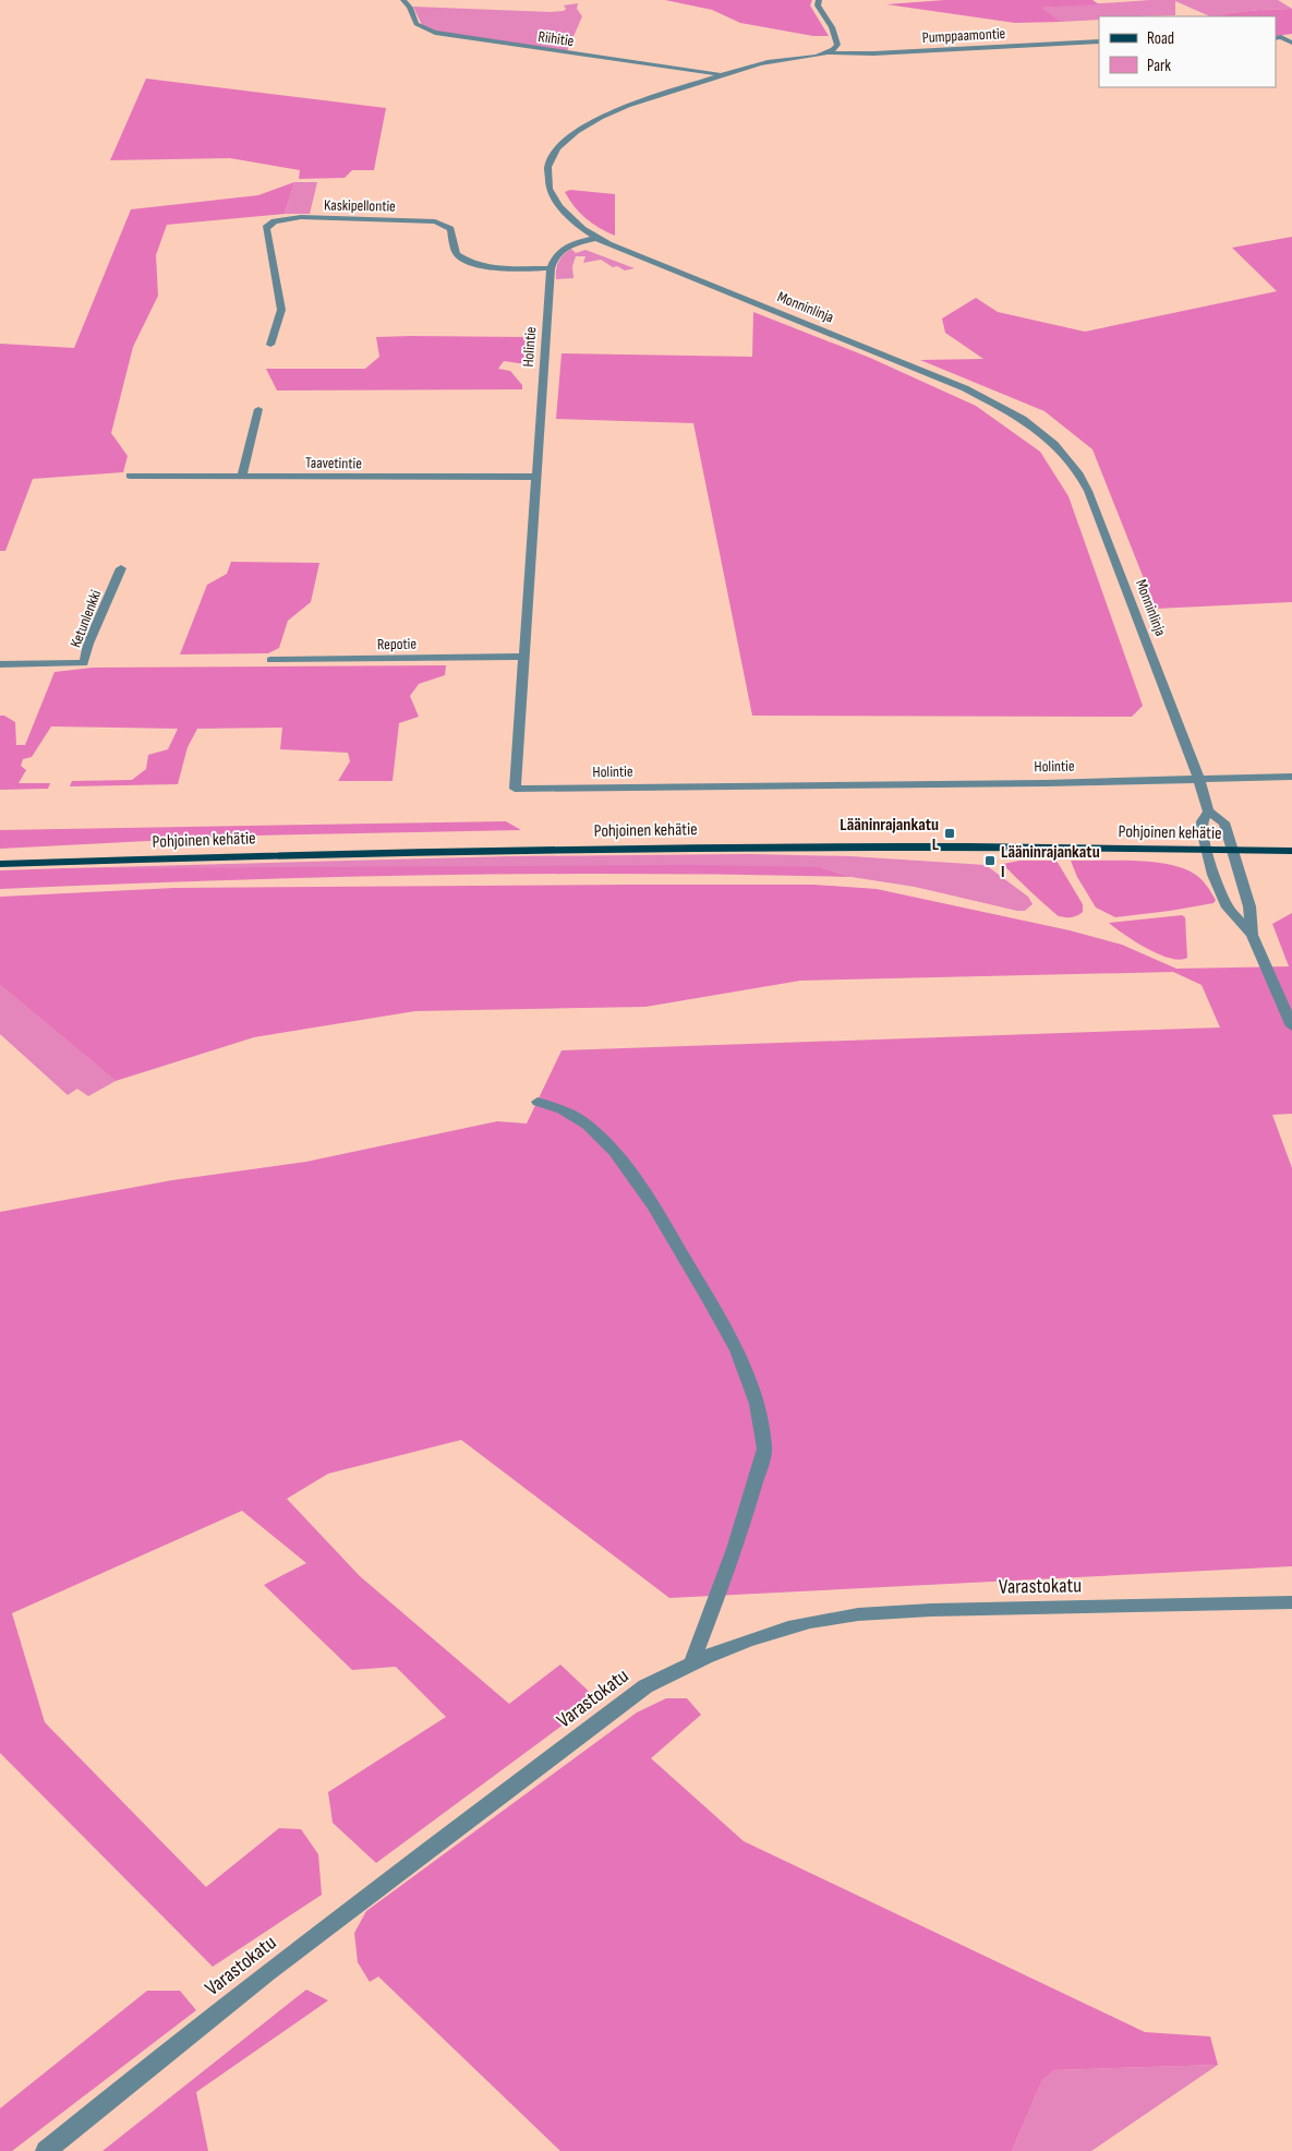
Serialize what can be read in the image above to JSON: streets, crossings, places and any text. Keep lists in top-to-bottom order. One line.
{"streets":{"main road":["Pohjoinen kehätie"],"street":["Pumppaamontie","Riihitie","Kaskipellontie","Monninlinja","Holintie","Taavetintie","Ketunlenkki","Repotie","Varastokatu"]},"crossings":[["Pumppaamontie","Monninlinja"],["Riihitie","Monninlinja"],["Kaskipellontie","Holintie"],["Monninlinja","Holintie"],["Monninlinja","Pohjoinen kehätie"],["Holintie","Taavetintie"],["Holintie","Repotie"]],"places":{"transit":["Lääninrajankatu L","Lääninrajankatu I"]},"legend":["Road","Park"]}
